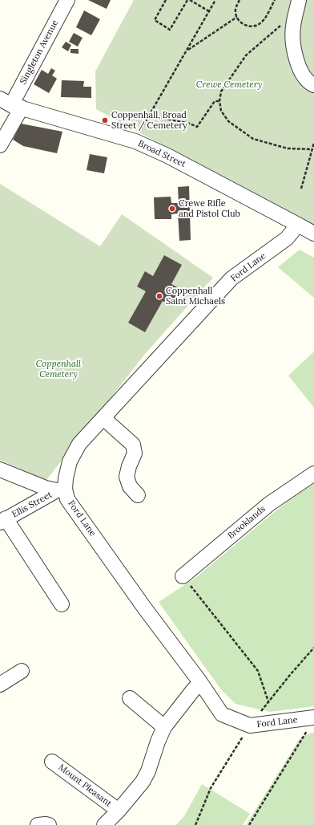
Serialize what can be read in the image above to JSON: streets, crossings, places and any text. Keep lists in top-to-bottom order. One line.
{"streets":{"street":["Singleton Avenue","Broad Street","Ford Lane","Ellis Street","Brooklands","Mount Pleasant"]},"crossings":[["Singleton Avenue","Broad Street"],["Broad Street","Ford Lane"],["Ford Lane","Ellis Street"],["Ford Lane","Mount Pleasant"]],"parks":["Crewe Cemetery","Coppenhall Cemetery"],"places":["Coppenhall, Broad Street / Cemetery","Crewe Rifle and Pistol Club","Coppenhall Saint Michaels"]}
